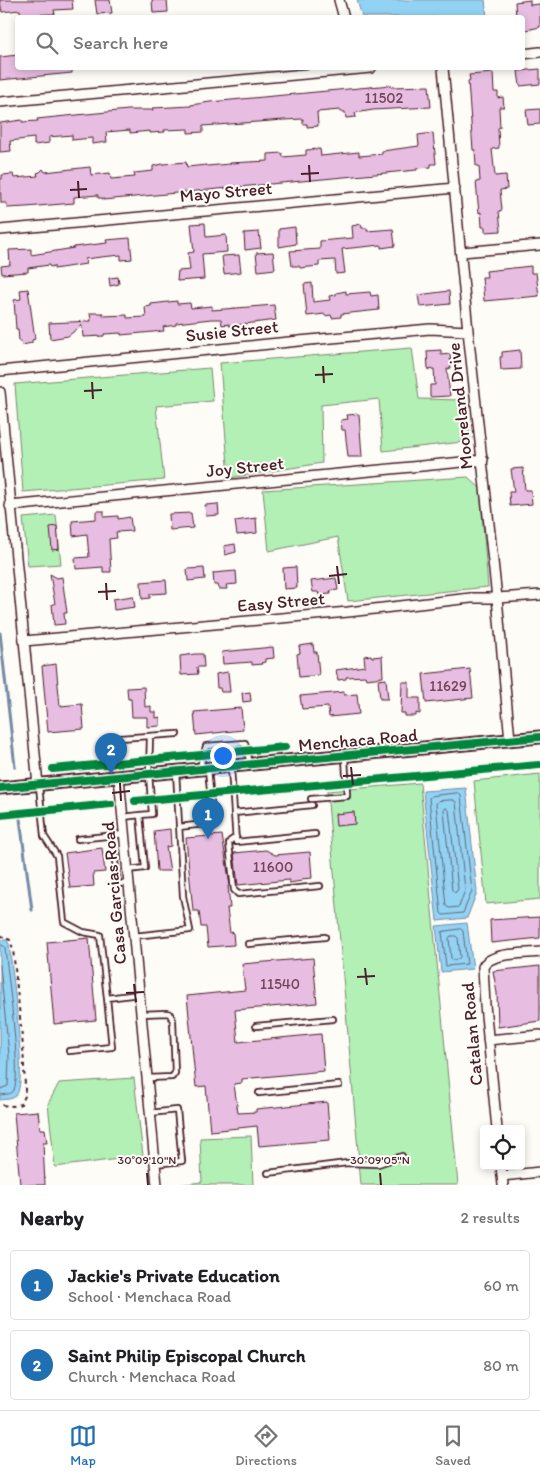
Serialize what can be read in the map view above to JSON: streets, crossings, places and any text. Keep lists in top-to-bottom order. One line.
{"streets":{"main road":["Menchaca Road"],"street":["Mayo Street","Susie Street","Mooreland Drive","Joy Street","Easy Street","Casa Garcias Road","Catalan Road"]},"crossings":[["Mayo Street","Mooreland Drive"],["Susie Street","Mooreland Drive"],["Mooreland Drive","Joy Street"],["Mooreland Drive","Easy Street"],["Mooreland Drive","Menchaca Road"],["Menchaca Road","Casa Garcias Road"]],"house_numbers":["11502","11629","11600","11540"],"page":{"search":"Search here","pins":["2","1"],"heading":["Nearby","2 results"],"list":[{"mark":"1","name":"Jackie's Private Education","note":"School · Menchaca Road","value":"60 m"},{"mark":"2","name":"Saint Philip Episcopal Church","note":"Church · Menchaca Road","value":"80 m"}],"nav":["Map","Directions","Saved"]},"coordinates":["30°09'10\"N","30°09'05\"N"]}
